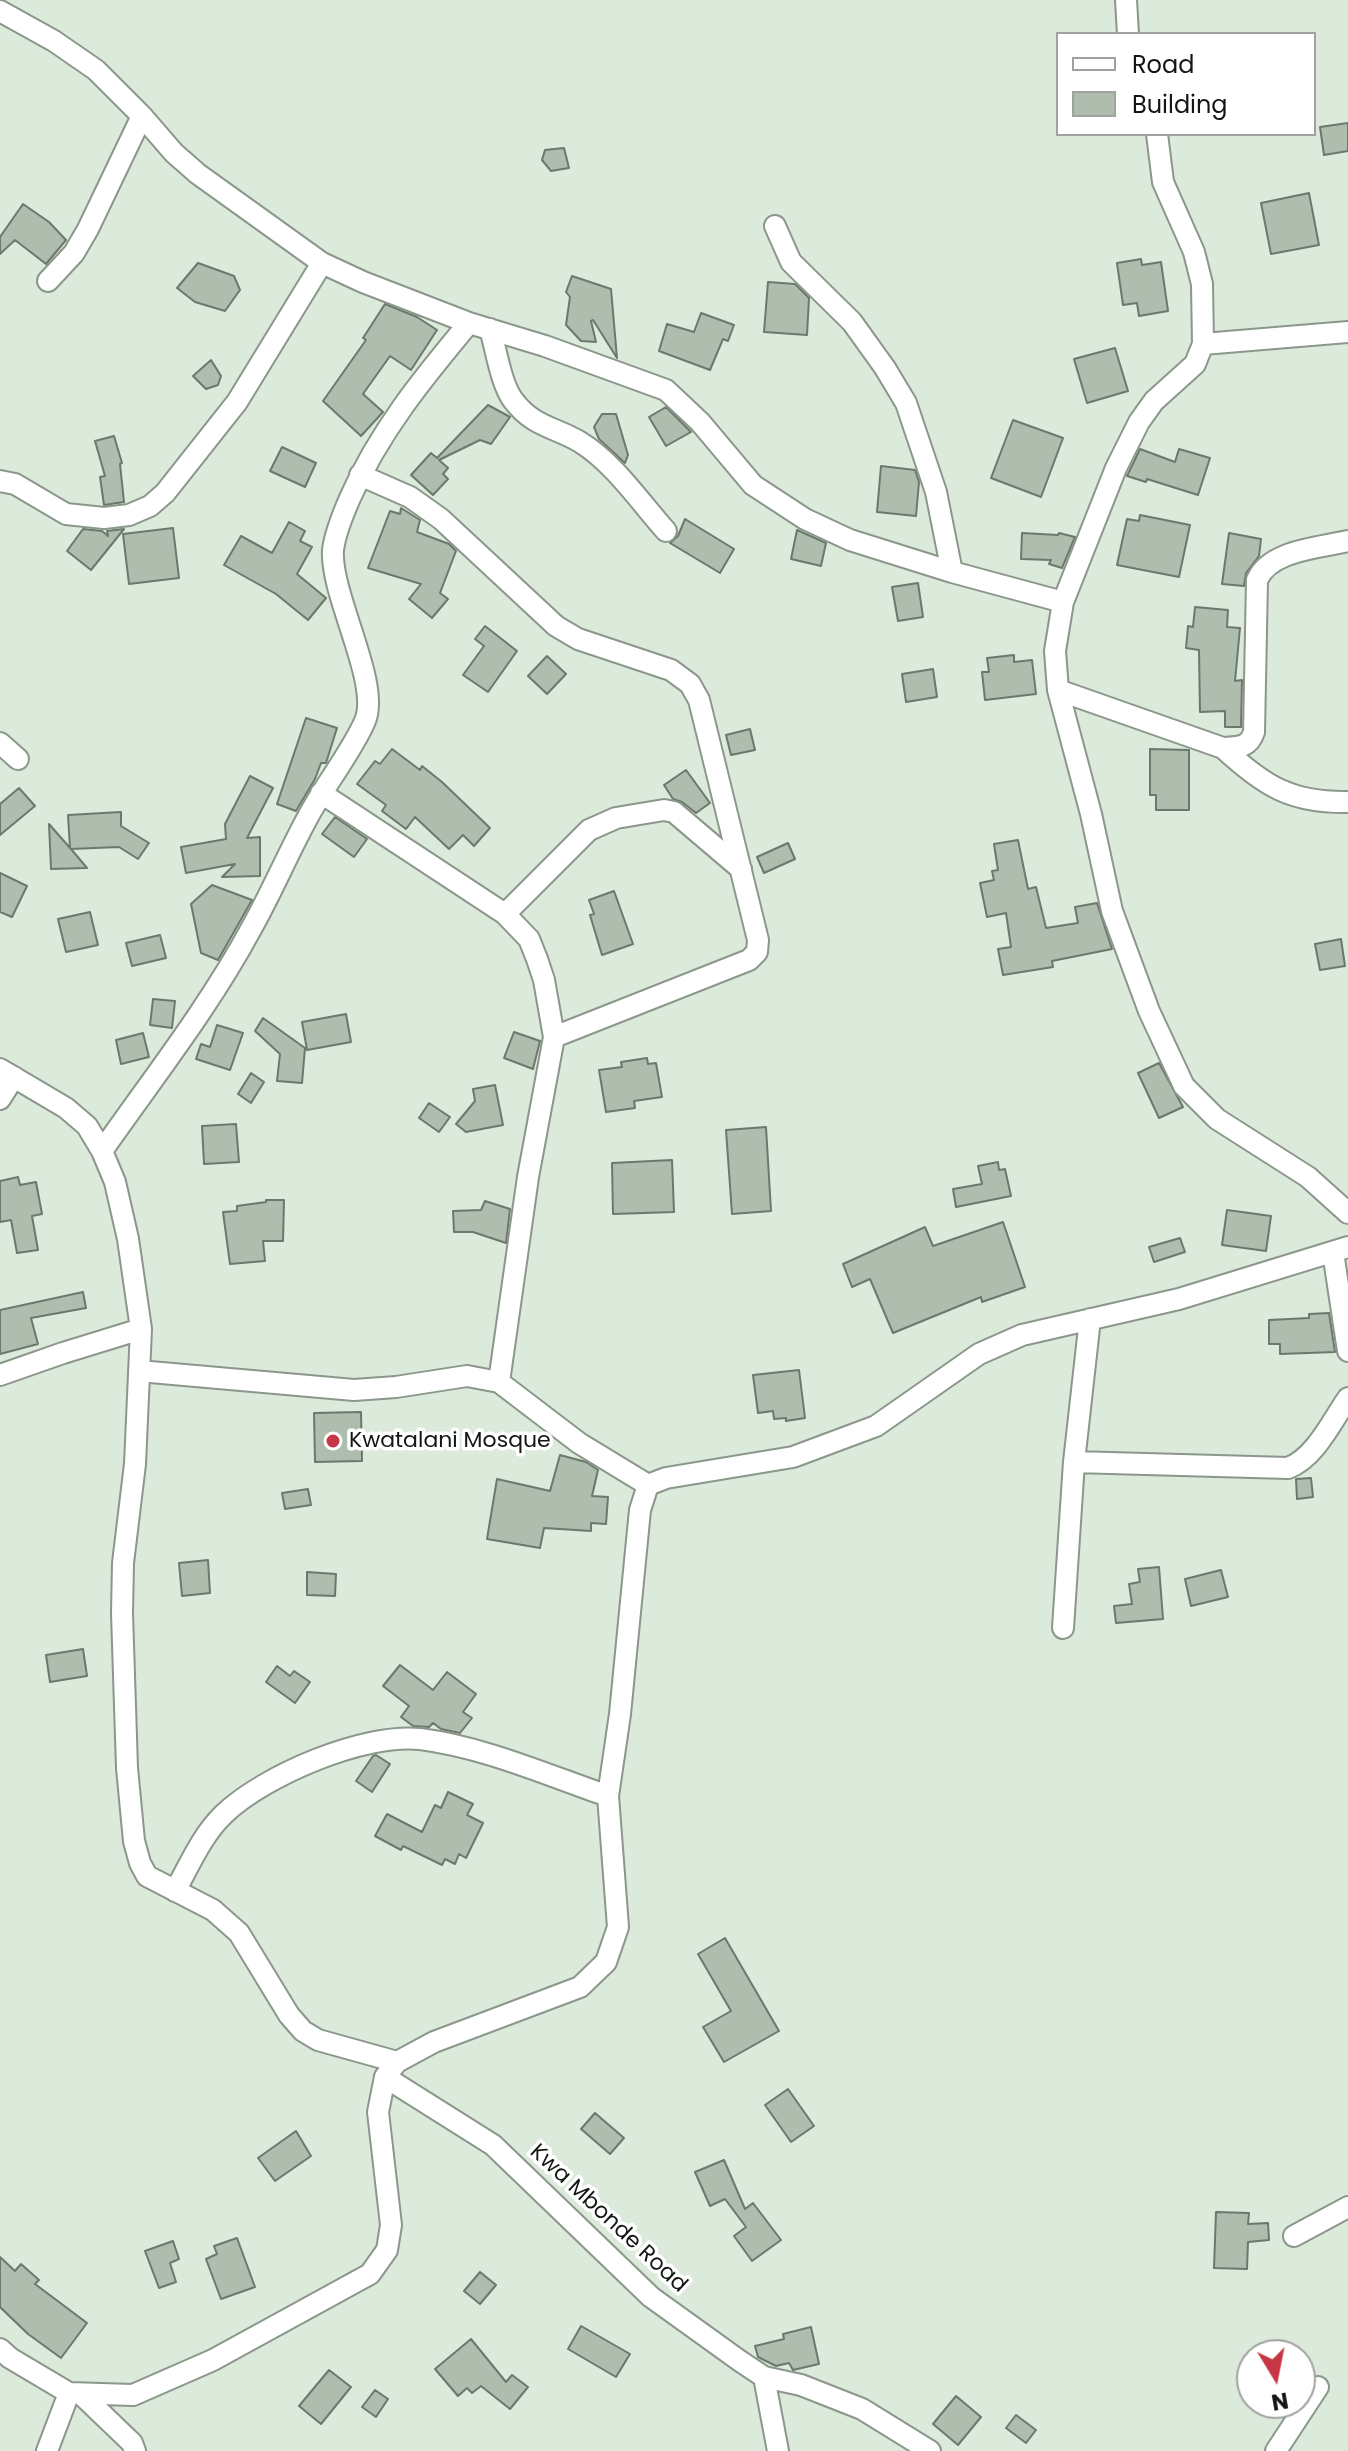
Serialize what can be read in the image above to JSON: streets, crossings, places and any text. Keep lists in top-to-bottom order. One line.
{"streets":{"street":["Kwa Mbonde Road"]},"places":["Kwatalani Mosque"],"legend":["Road","Building"],"north":"bottom"}
